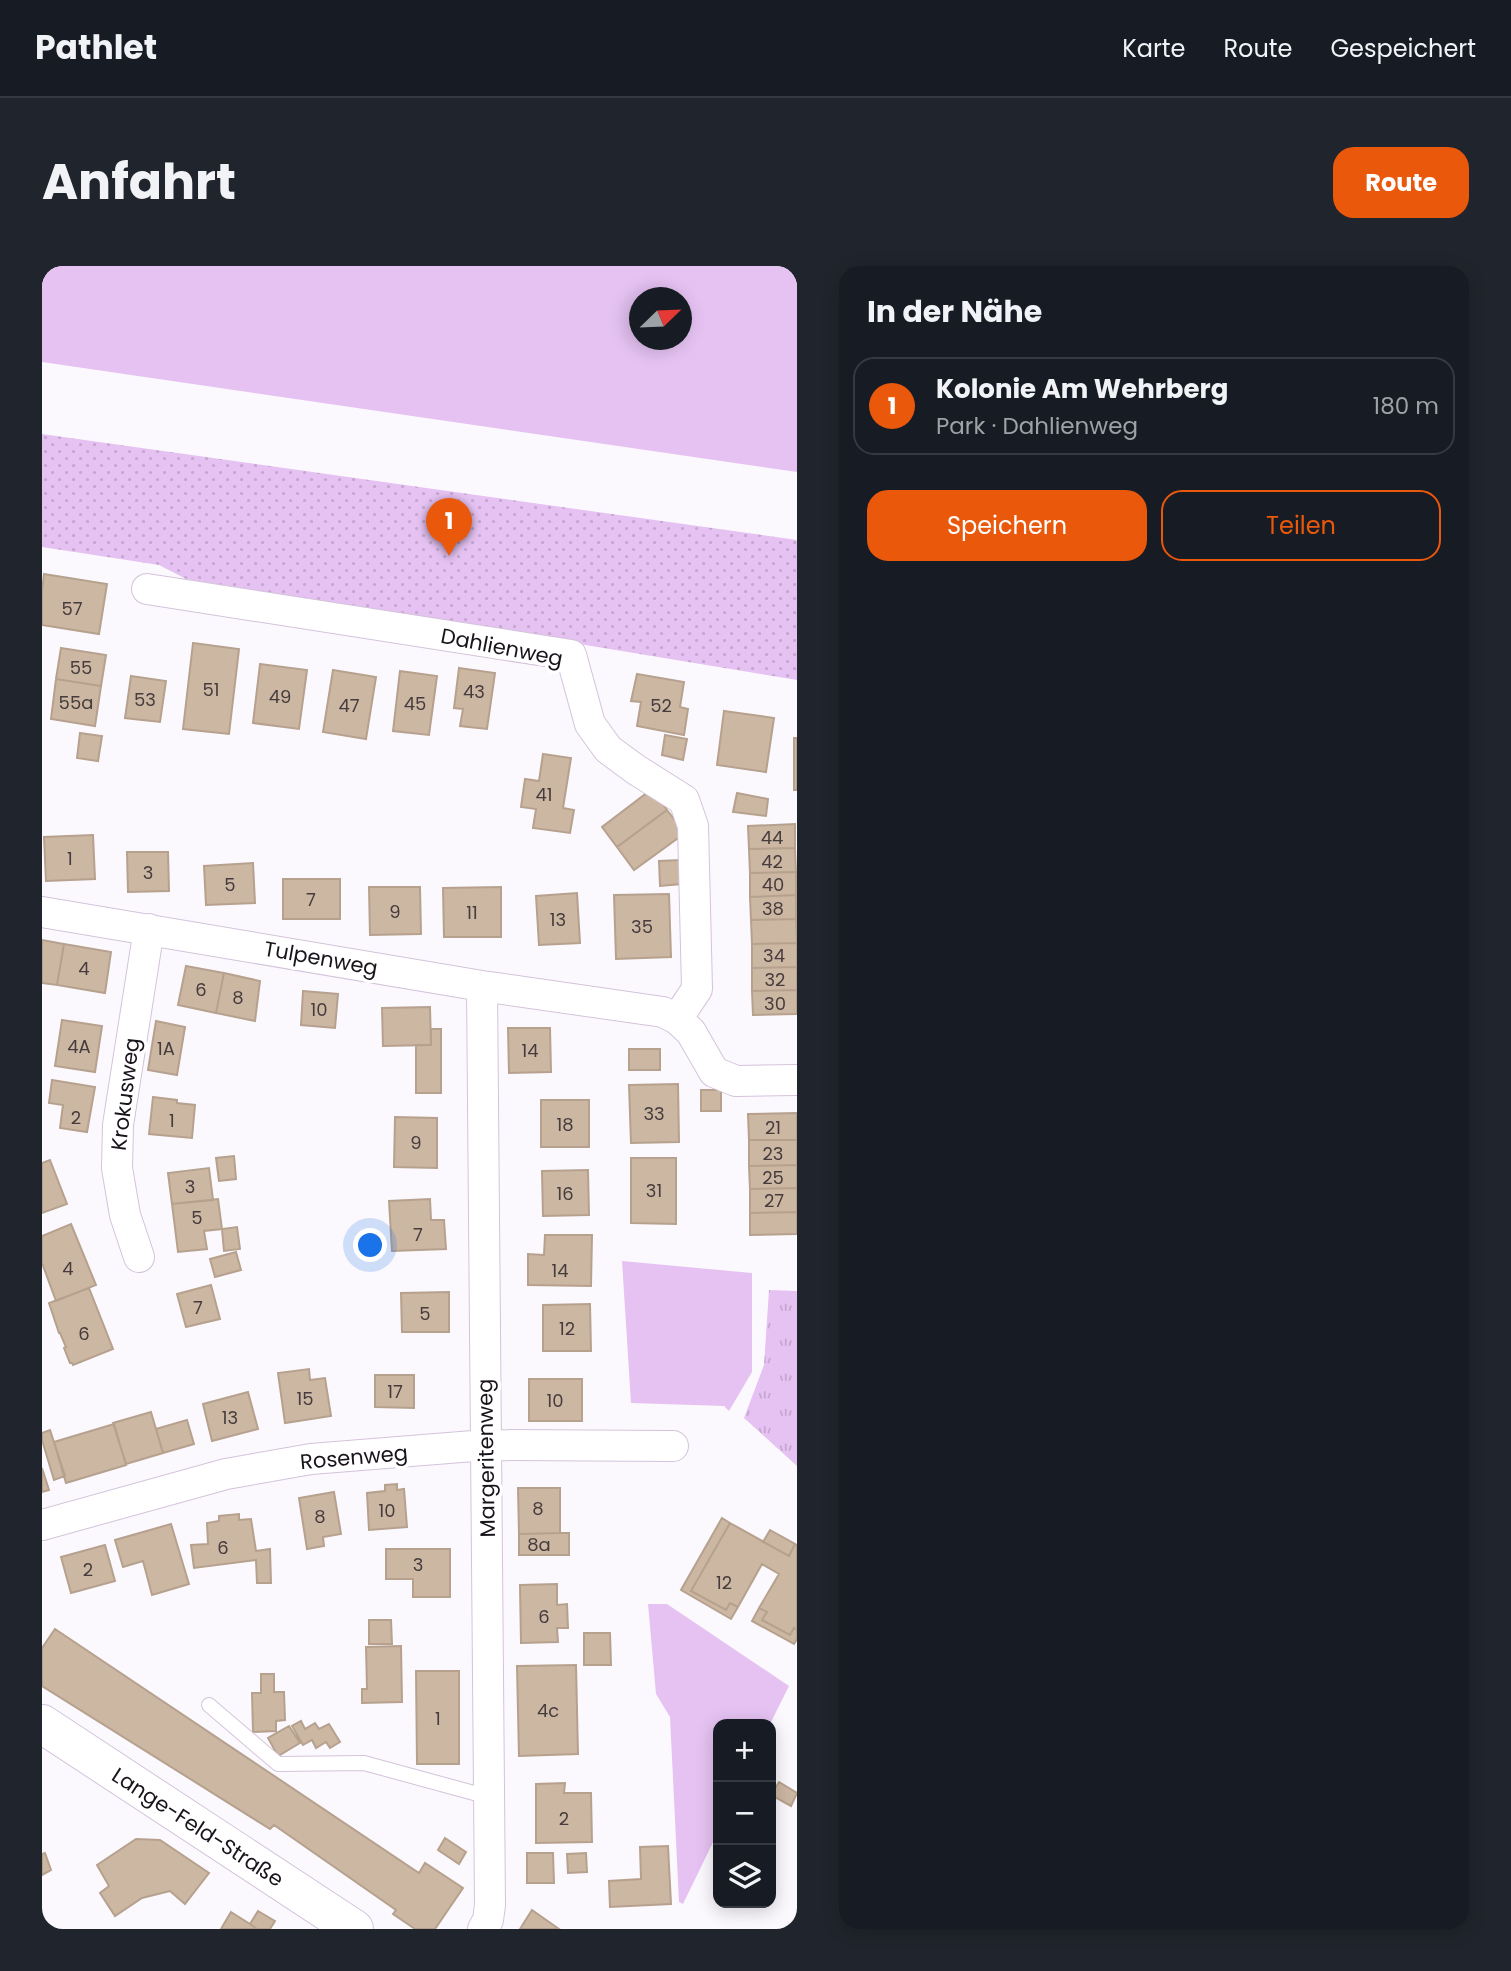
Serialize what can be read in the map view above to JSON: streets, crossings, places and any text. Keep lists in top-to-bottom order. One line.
{"streets":{"street":["Dahlienweg","Tulpenweg","Krokusweg","Rosenweg","Margeritenweg","Lange-Feld-Straße"]},"crossings":[["Dahlienweg","Tulpenweg"],["Tulpenweg","Krokusweg"],["Tulpenweg","Margeritenweg"],["Rosenweg","Margeritenweg"]],"house_numbers":["57","55","51","43","49","53","55a","45","47","52","41","44","1","42","3","5","40","7","38","9","11","13","35","34","4","32","6","8","30","10","4A","1A","14","33","2","1","18","21","9","23","25","3","31","16","27","5","7","4","14","7","5","12","6","17","15","10","13","8","10","8","8a","6","3","2","12","6","4c","1","2"],"north":"top right","page":{"header":"Pathlet","nav":["Karte","Route","Gespeichert"],"title":"Anfahrt","buttons":["Route",["Speichern","Teilen"]],"heading":"In der Nähe","list":[{"mark":"1","name":"Kolonie Am Wehrberg","note":"Park · Dahlienweg","value":"180 m"}],"pins":"1","map_buttons":["+","−"]}}
